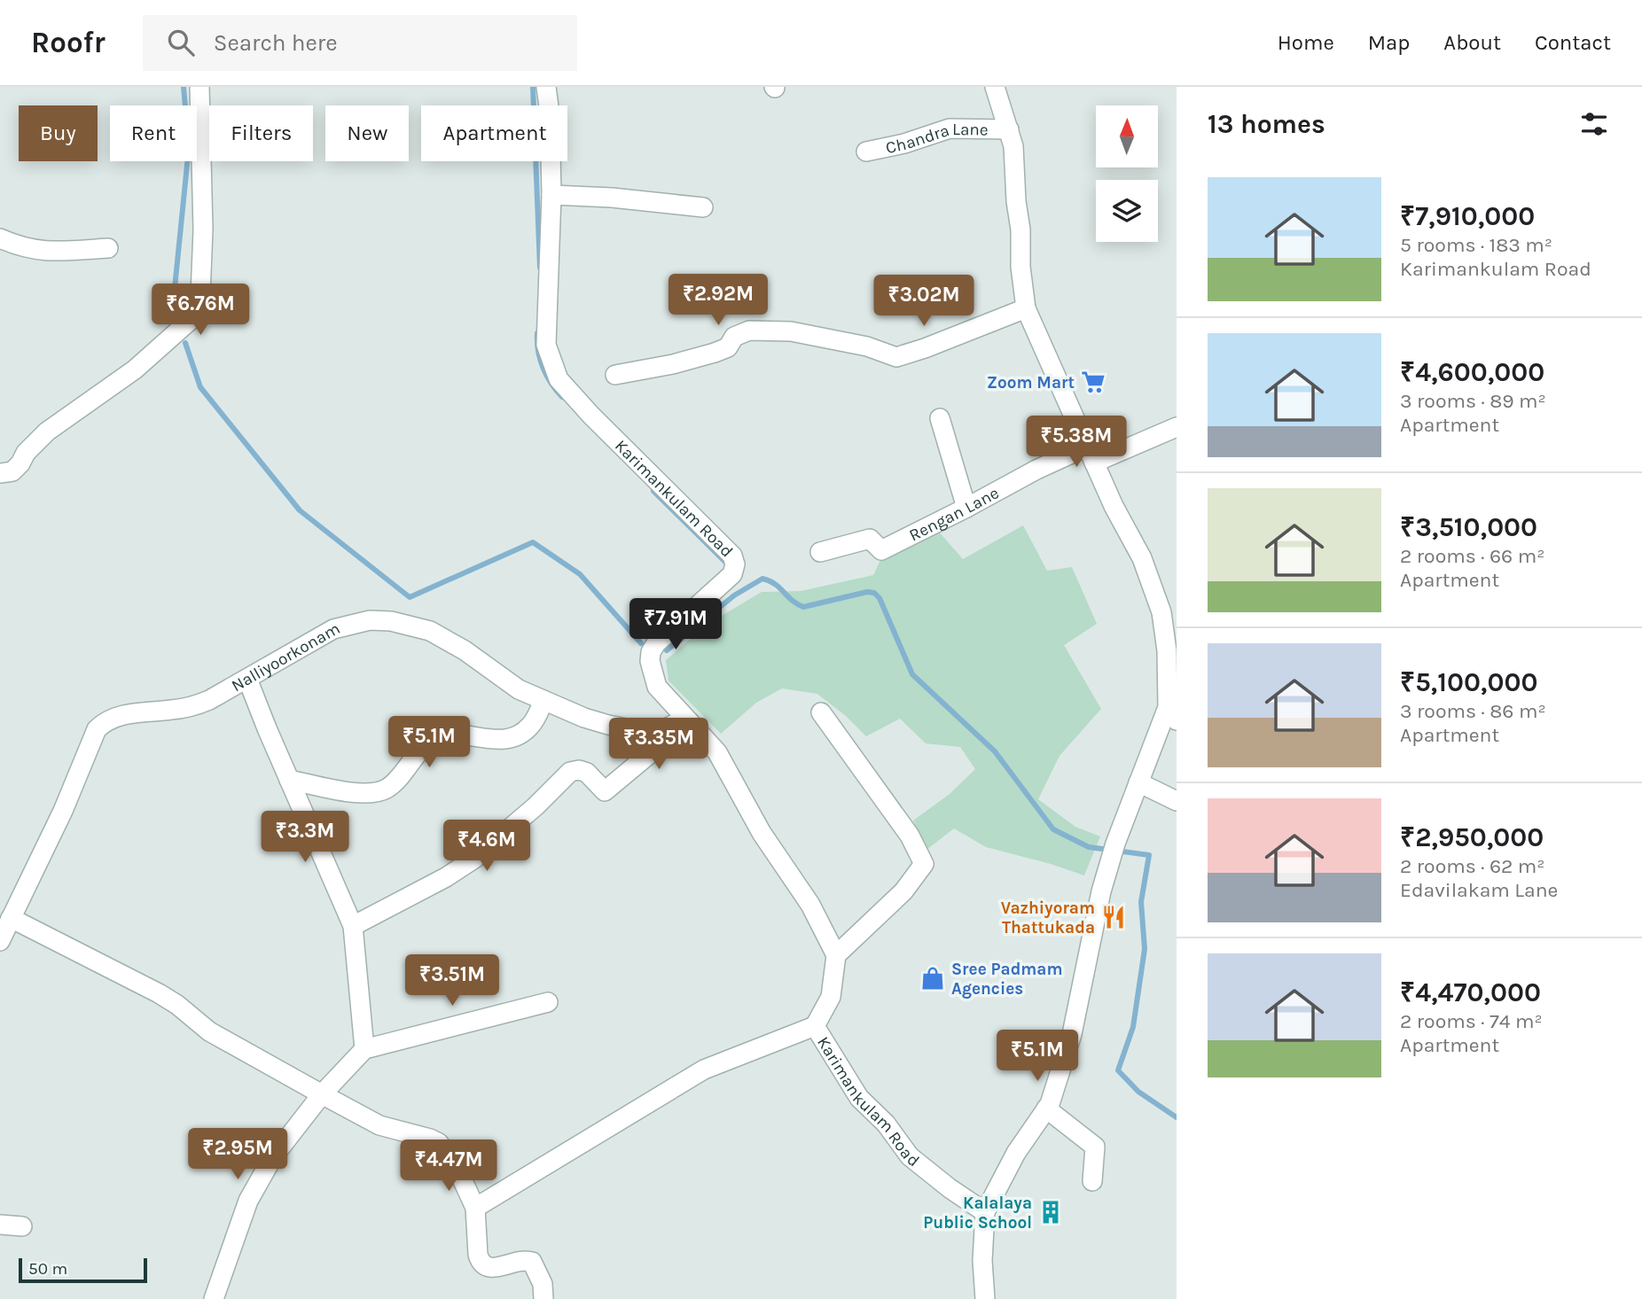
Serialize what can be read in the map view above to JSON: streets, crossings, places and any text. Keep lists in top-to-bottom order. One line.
{"streets":{"street":["Chandra Lane","Karimankulam Road","Rengan Lane","Nalliyoorkonam"]},"crossings":[["Karimankulam Road","Nalliyoorkonam"]],"places":{"supermarket":["Zoom Mart"],"restaurant":["Vazhiyoram Thattukada"],"shop":["Sree Padmam Agencies"],"building":["Kalalaya Public School"]},"scale_bar":"50 m","north":"top","page":{"header":"Roofr","search":"Search here","nav":["Home","Map","About","Contact"],"heading":"13 homes","chip":["Buy","Rent","Filters","New","Apartment"],"list":[{"name":"₹7,910,000","note":"5 rooms · 183 m² · Karimankulam Road"},{"name":"₹4,600,000","note":"3 rooms · 89 m² · Apartment"},{"name":"₹3,510,000","note":"2 rooms · 66 m² · Apartment"},{"name":"₹5,100,000","note":"3 rooms · 86 m² · Apartment"},{"name":"₹2,950,000","note":"2 rooms · 62 m² · Edavilakam Lane"},{"name":"₹4,470,000","note":"2 rooms · 74 m² · Apartment"}],"price":["₹2.92M","₹3.02M","₹6.76M","₹5.38M","₹7.91M","₹5.1M","₹3.35M","₹3.3M","₹4.6M","₹3.51M","₹5.1M","₹2.95M","₹4.47M"],"scale":"50 m"}}
